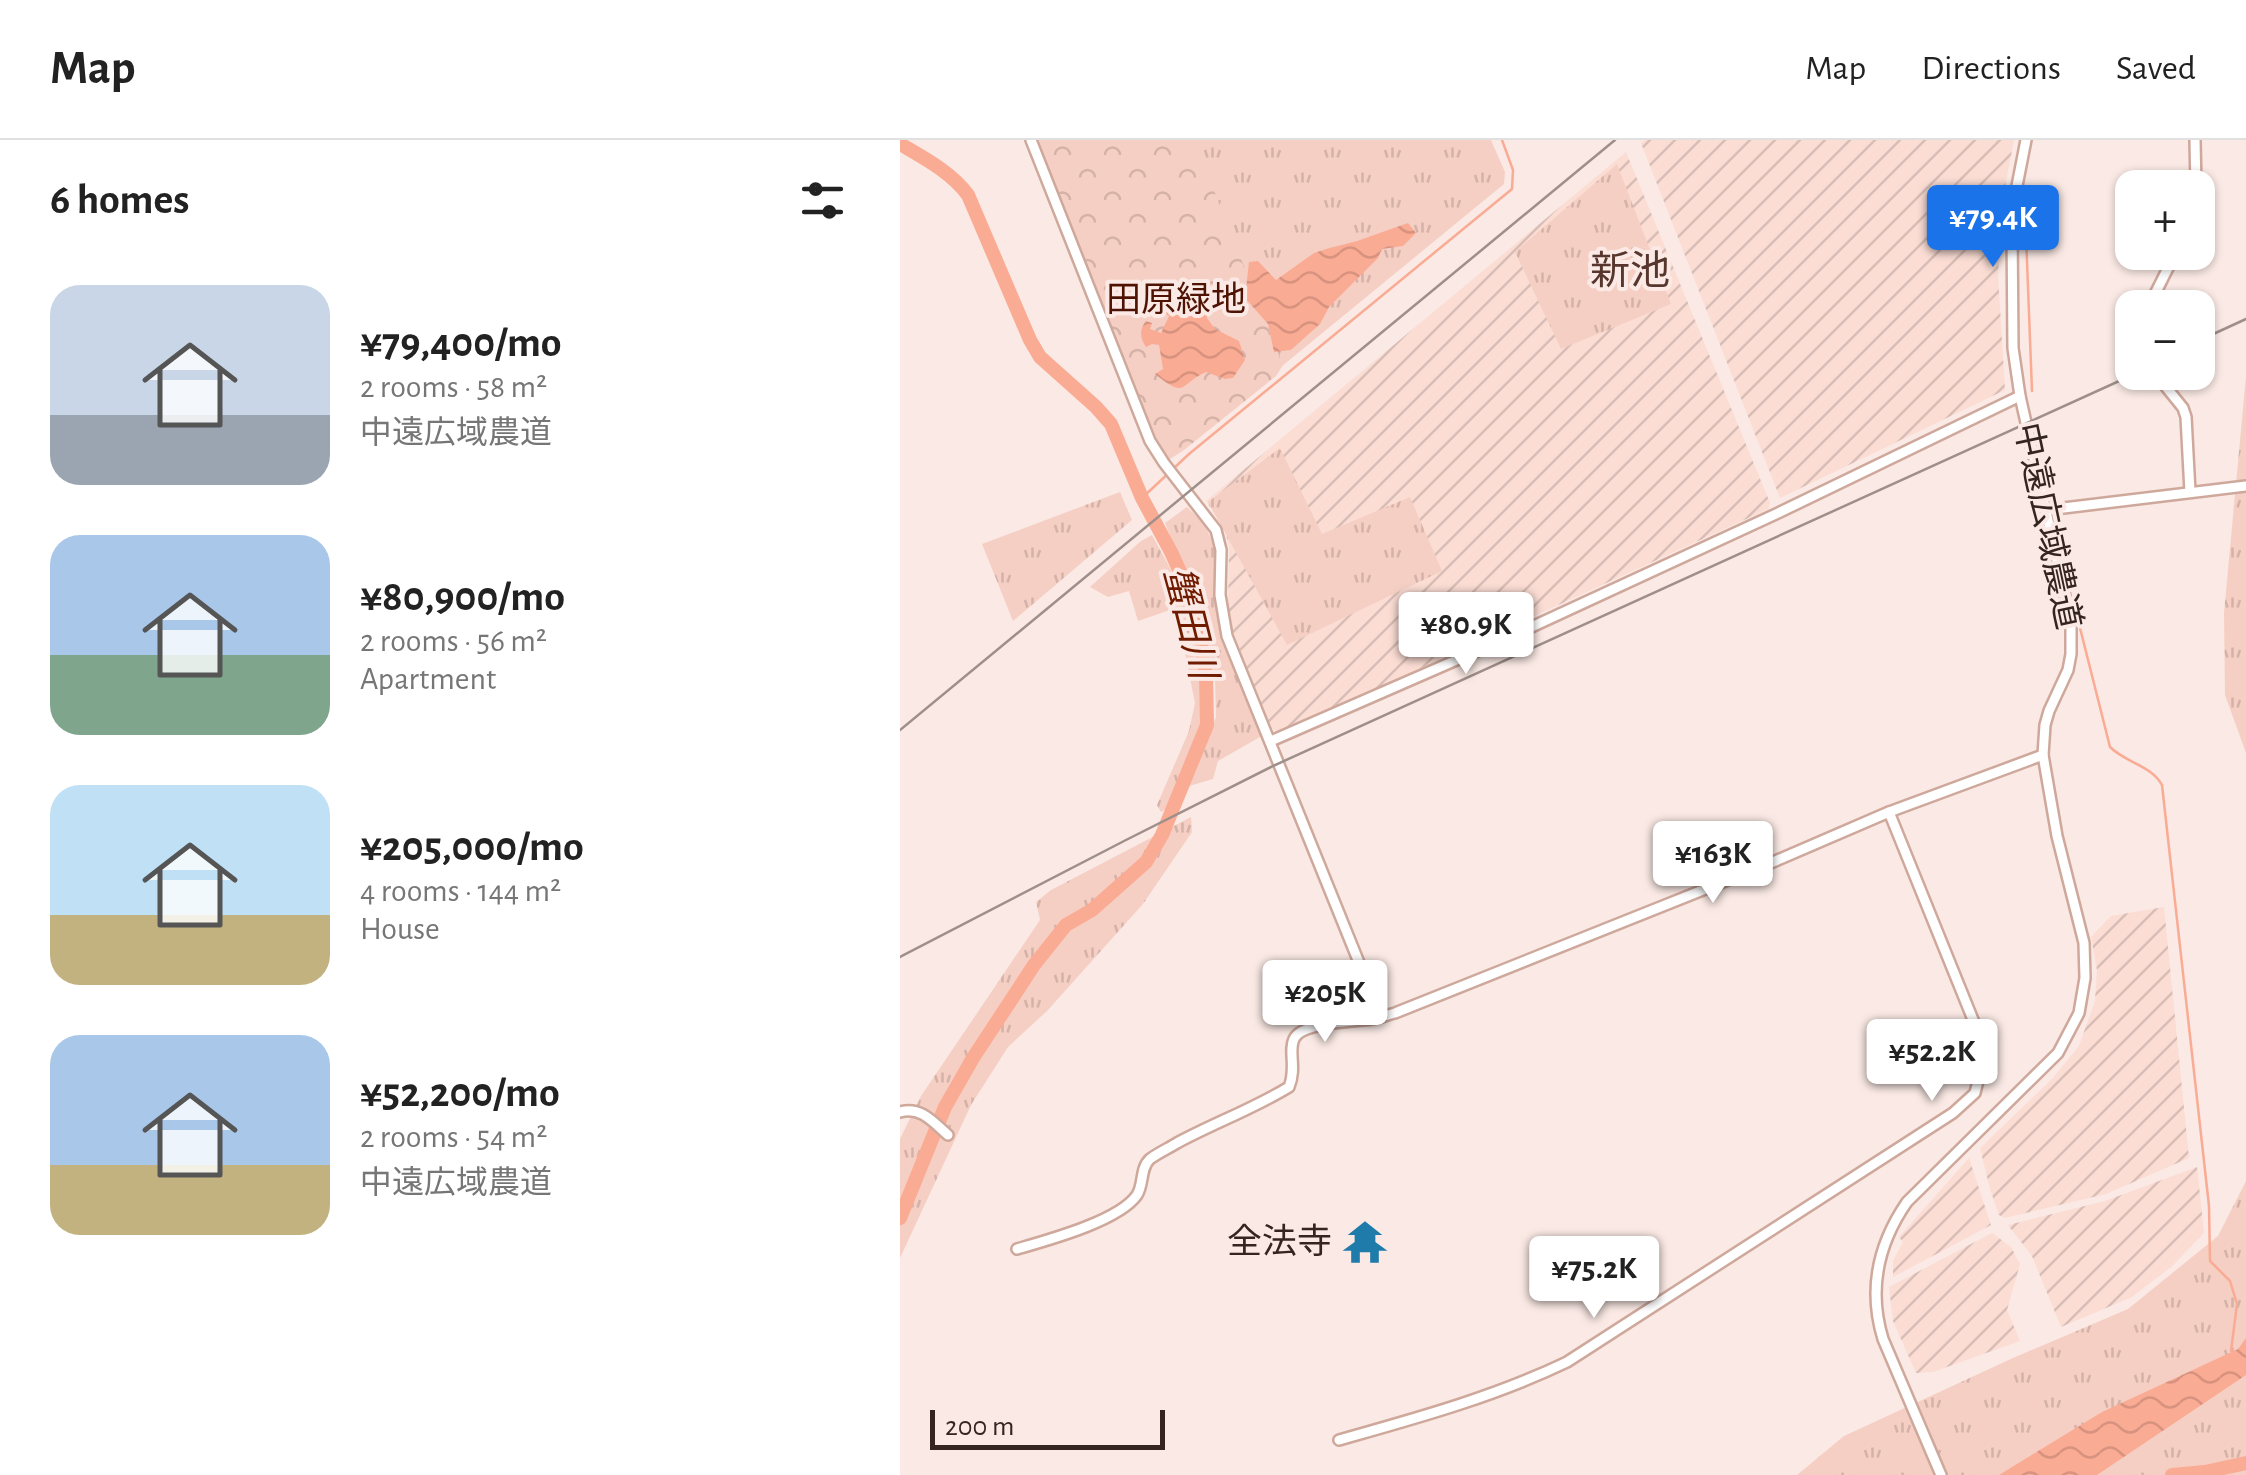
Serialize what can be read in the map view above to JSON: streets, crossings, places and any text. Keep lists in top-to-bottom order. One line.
{"streets":{"street":["中遠広域農道"]},"districts":["新池"],"water":["蟹田川"],"parks":["田原緑地"],"places":{"temple":["全法寺"]},"scale_bar":"200 m","page":{"header":"Map","nav":["Map","Directions","Saved"],"heading":"6 homes","map_buttons":["+","−"],"price":["¥79.4K","¥80.9K","¥163K","¥205K","¥52.2K","¥75.2K"],"list":[{"name":"¥79,400/mo","note":"2 rooms · 58 m² · 中遠広域農道"},{"name":"¥80,900/mo","note":"2 rooms · 56 m² · Apartment"},{"name":"¥205,000/mo","note":"4 rooms · 144 m² · House"},{"name":"¥52,200/mo","note":"2 rooms · 54 m² · 中遠広域農道"}],"scale":"200 m"}}
